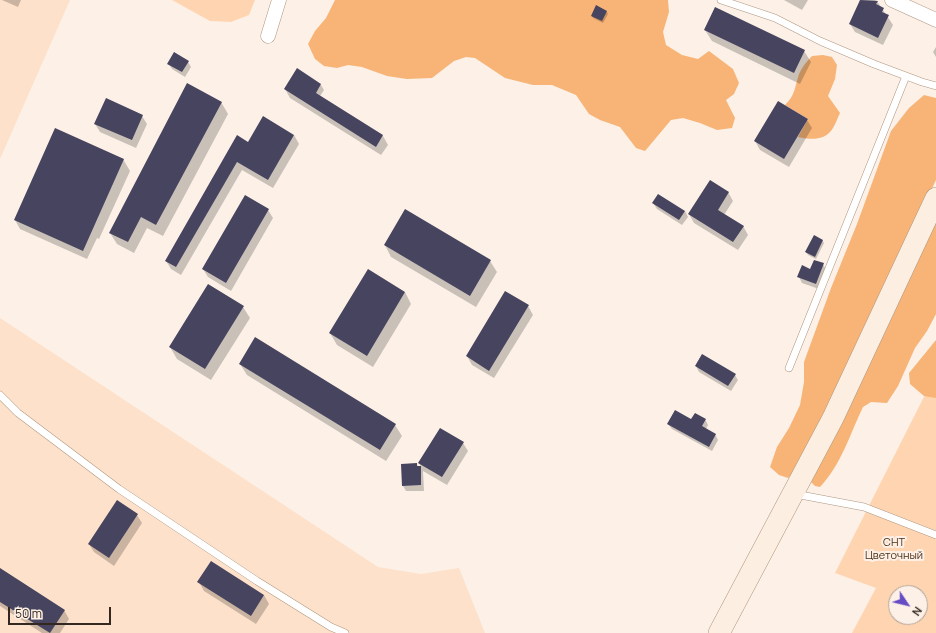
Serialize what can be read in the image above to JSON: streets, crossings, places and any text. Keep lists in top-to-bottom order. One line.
{"parks":["СНТ Цветочный"],"scale_bar":"50 m","north":"bottom right"}
